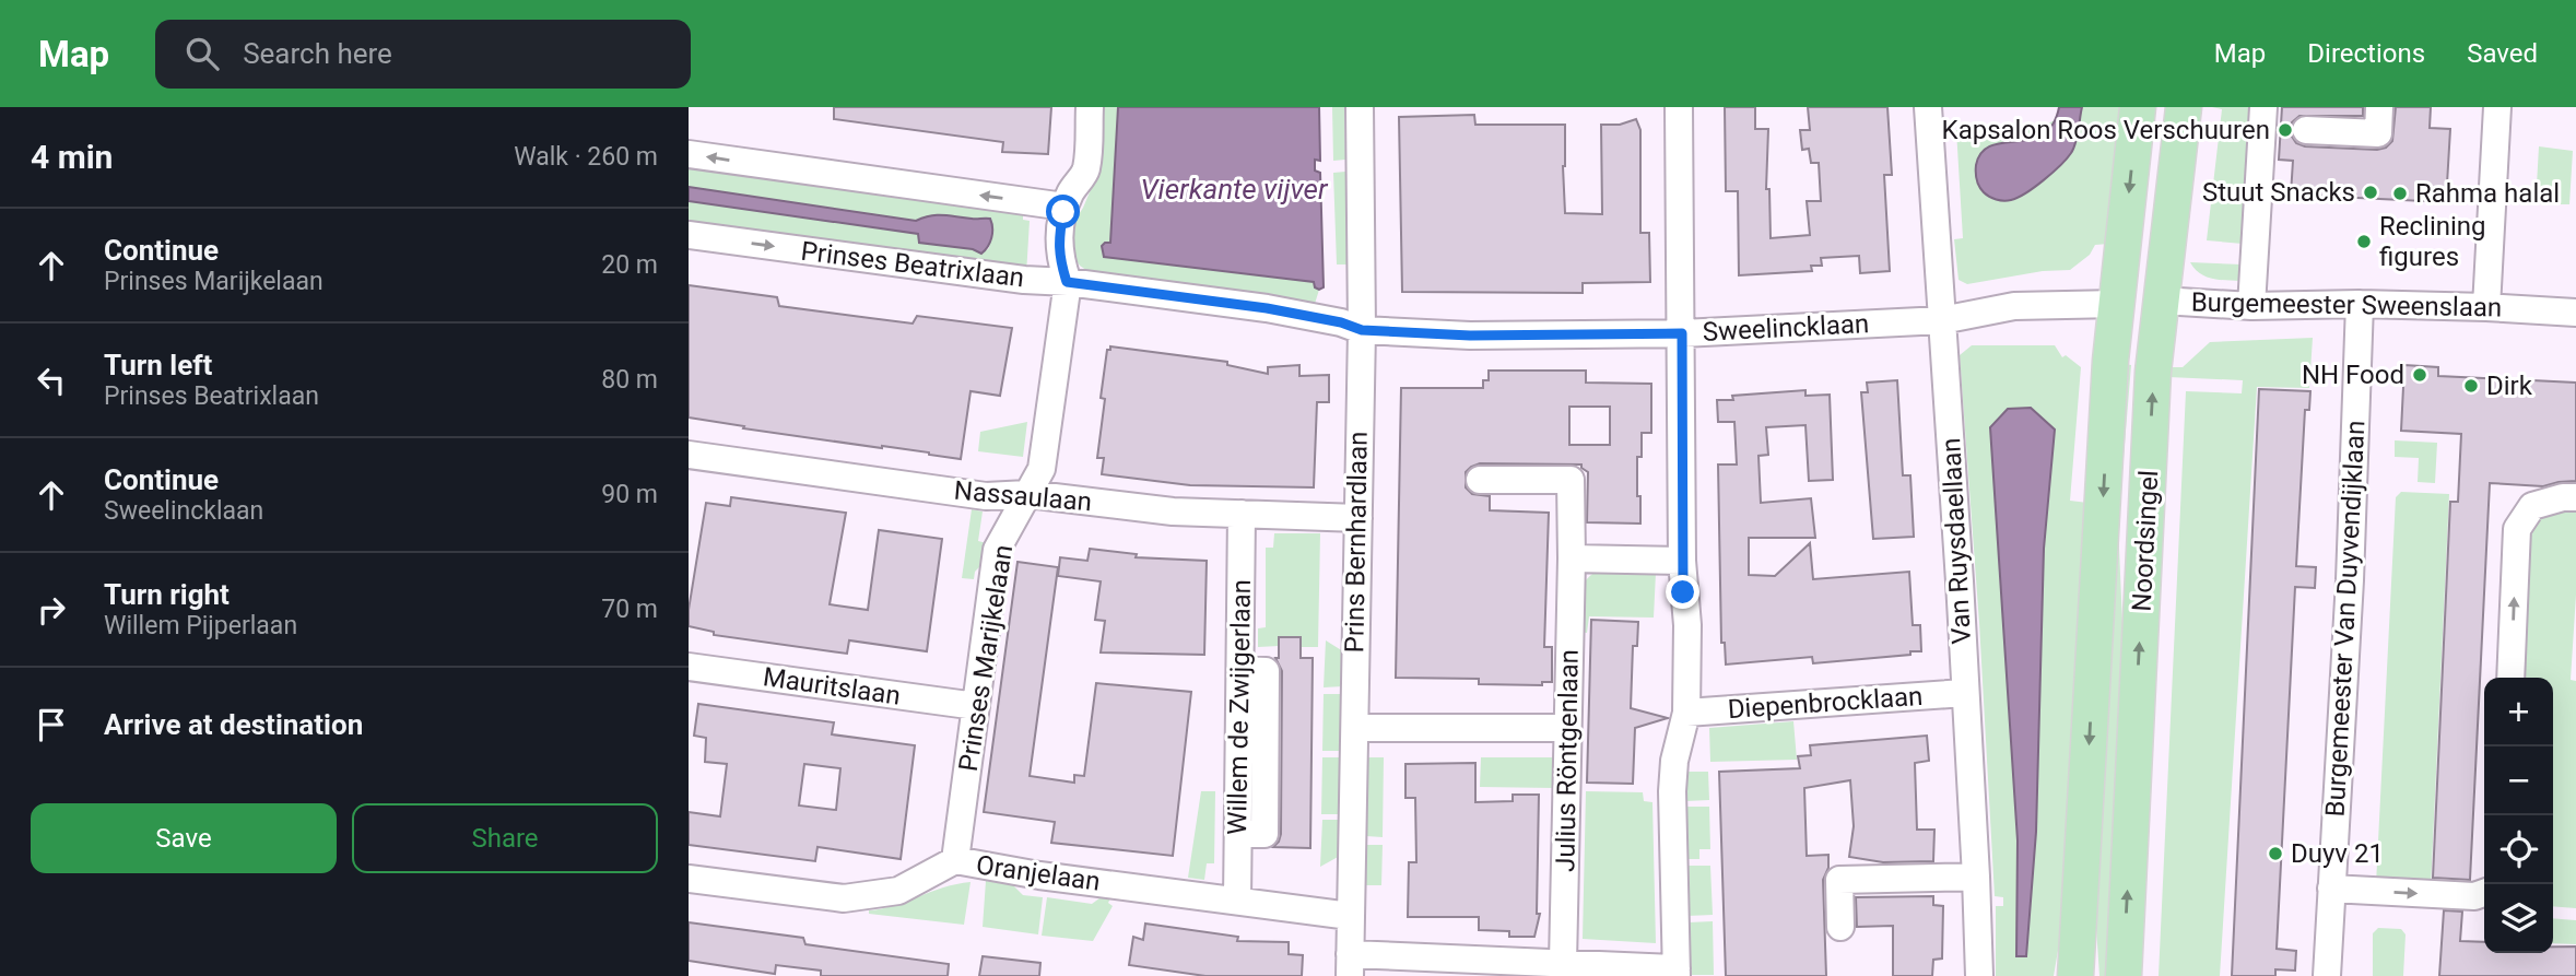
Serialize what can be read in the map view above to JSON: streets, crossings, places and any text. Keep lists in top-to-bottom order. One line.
{"streets":{"main road":["Burgemeester Sweenslaan","Noordsingel"],"street":["Prinses Beatrixlaan","Sweelincklaan","Nassaulaan","Van Ruysdaellaan","Prins Bernhardlaan","Burgemeester Van Duyvendijklaan","Prinses Marijkelaan","Mauritslaan","Diepenbrocklaan","Willem de Zwijgerlaan","Julius Röntgenlaan","Oranjelaan"]},"crossings":[["Prinses Beatrixlaan","Sweelincklaan"],["Prinses Beatrixlaan","Prins Bernhardlaan"],["Prinses Beatrixlaan","Prinses Marijkelaan"],["Burgemeester Sweenslaan","Sweelincklaan"],["Burgemeester Sweenslaan","Noordsingel"],["Burgemeester Sweenslaan","Burgemeester Van Duyvendijklaan"],["Sweelincklaan","Van Ruysdaellaan"],["Sweelincklaan","Noordsingel"],["Sweelincklaan","Prins Bernhardlaan"],["Nassaulaan","Prins Bernhardlaan"],["Nassaulaan","Prinses Marijkelaan"],["Nassaulaan","Willem de Zwijgerlaan"],["Van Ruysdaellaan","Diepenbrocklaan"],["Prins Bernhardlaan","Oranjelaan"],["Prinses Marijkelaan","Mauritslaan"],["Prinses Marijkelaan","Oranjelaan"],["Willem de Zwijgerlaan","Oranjelaan"]],"water":["Vierkante vijver"],"places":["Kapsalon Roos Verschuuren","Stuut Snacks","Rahma halal","Reclining figures","NH Food","Dirk","Duyv 21"],"page":{"header":"Map","search":"Search here","nav":["Map","Directions","Saved"],"heading":["4 min","Walk · 260 m"],"list":[["Continue","Prinses Marijkelaan","20 m"],["Turn left","Prinses Beatrixlaan","80 m"],["Continue","Sweelincklaan","90 m"],["Turn right","Willem Pijperlaan","70 m"],"Arrive at destination"],"map_buttons":["+","−"],"buttons":["Save","Share"]}}
